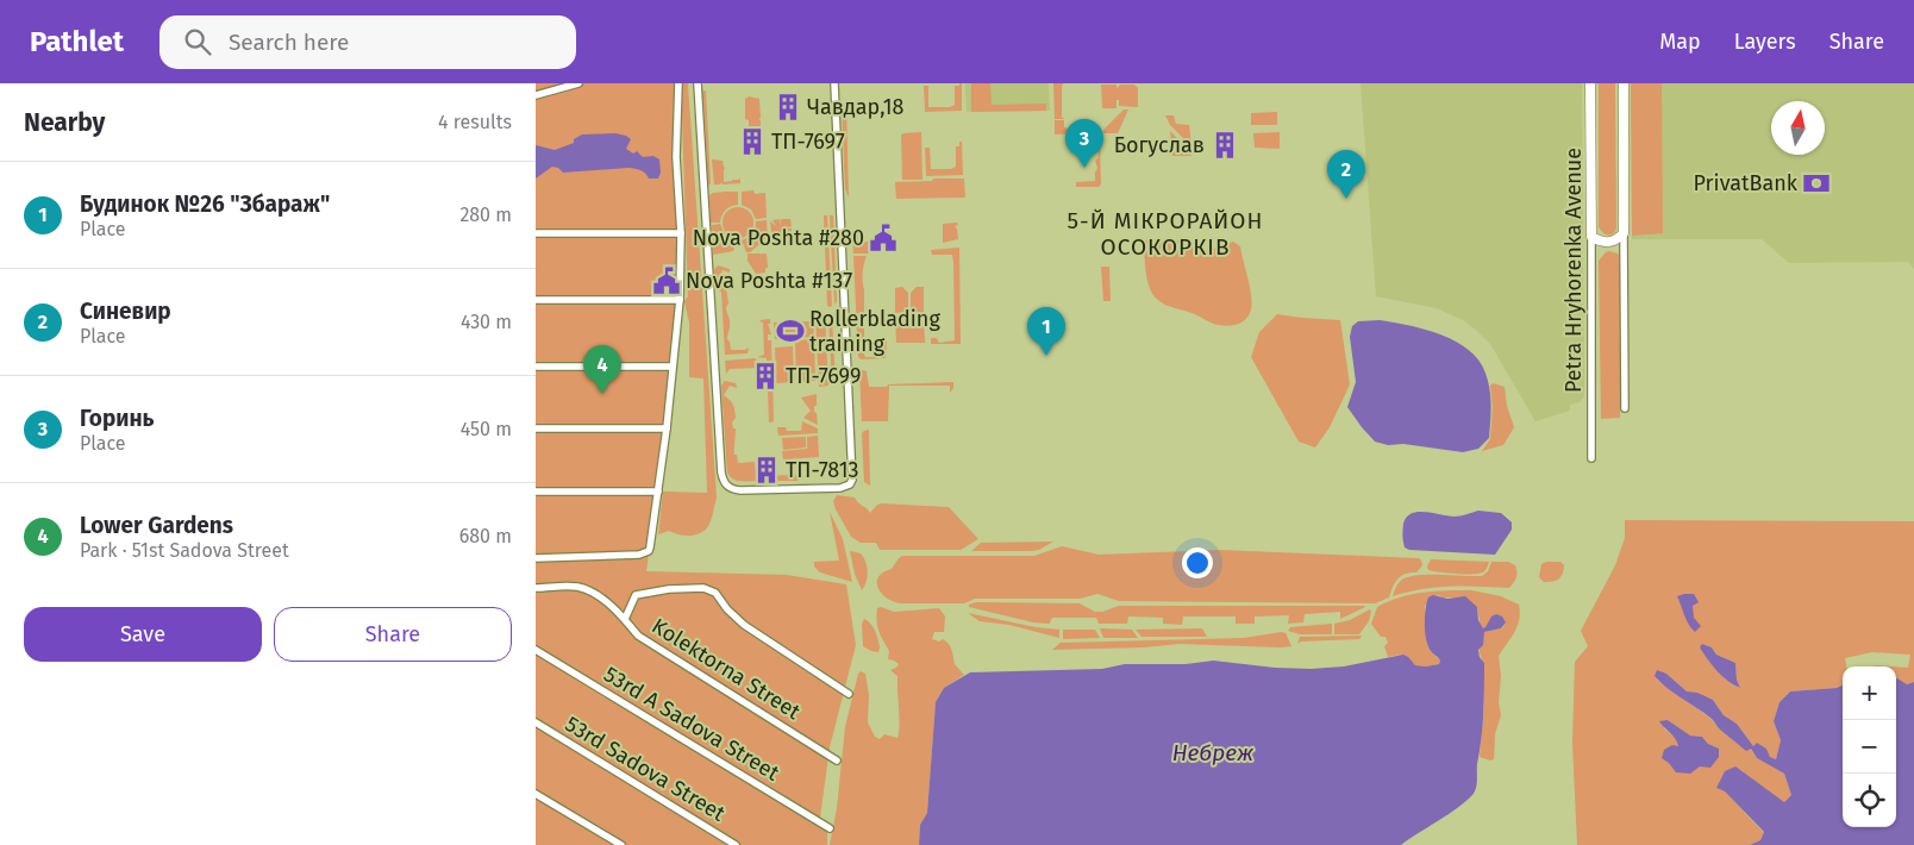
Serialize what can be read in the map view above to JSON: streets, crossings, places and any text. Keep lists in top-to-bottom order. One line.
{"streets":{"street":["Petra Hryhorenka Avenue","Kolektorna Street","53rd A Sadova Street","53rd Sadova Street"]},"districts":["5-Й МІКРОРАЙОН ОСОКОРКІВ"],"water":["Небреж"],"places":{"building":["Чавдар,18","ТП-7697","Богуслав","ТП-7699","ТП-7813"],"bank":["PrivatBank"],"public building":["Nova Poshta #280","Nova Poshta #137"],"sports":["Rollerblading training"]},"north":"top","page":{"header":"Pathlet","search":"Search here","nav":["Map","Layers","Share"],"heading":["Nearby","4 results"],"pins":["3","2","1","4"],"list":[{"mark":"1","name":"Будинок №26 \"Збараж\"","note":"Place","value":"280 m"},{"mark":"2","name":"Синевир","note":"Place","value":"430 m"},{"mark":"3","name":"Горинь","note":"Place","value":"450 m"},{"mark":"4","name":"Lower Gardens","note":"Park · 51st Sadova Street","value":"680 m"}],"buttons":["Save","Share"],"map_buttons":["+","−"]}}
